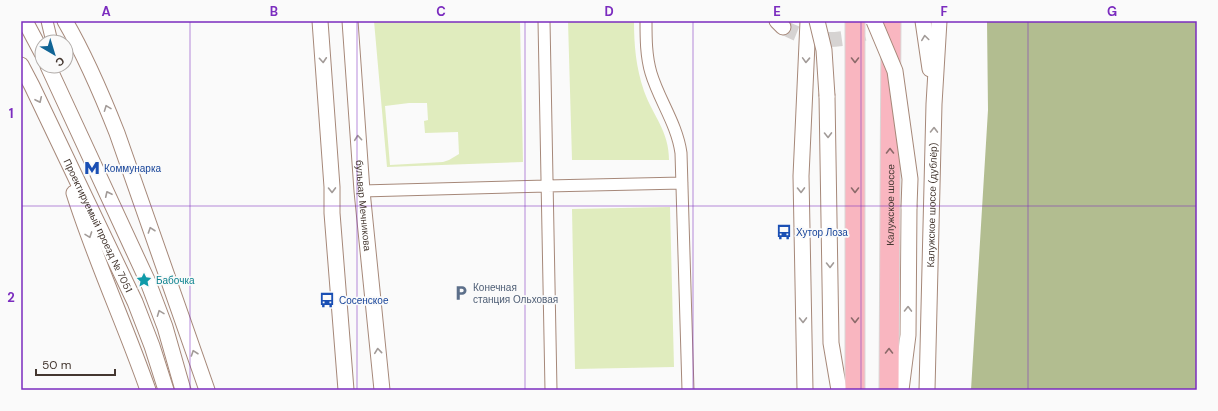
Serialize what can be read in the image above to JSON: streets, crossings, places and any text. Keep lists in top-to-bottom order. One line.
{"streets":{"highway":["Калужское шоссе"],"main road":["Калужское шоссе (дублёр)","бульвар Мечникова","Проектируемый проезд № 7051"]},"places":{"metro station":["Коммунарка"],"bus stop":["Хутор Лоза","Сосенское"],"place":["Бабочка"],"parking":["Конечная станция Ольховая"]},"scale_bar":"50 m","north":"bottom right","grid":{"columns":["A","B","C","D","E","F","G"],"rows":["1","2"]}}
